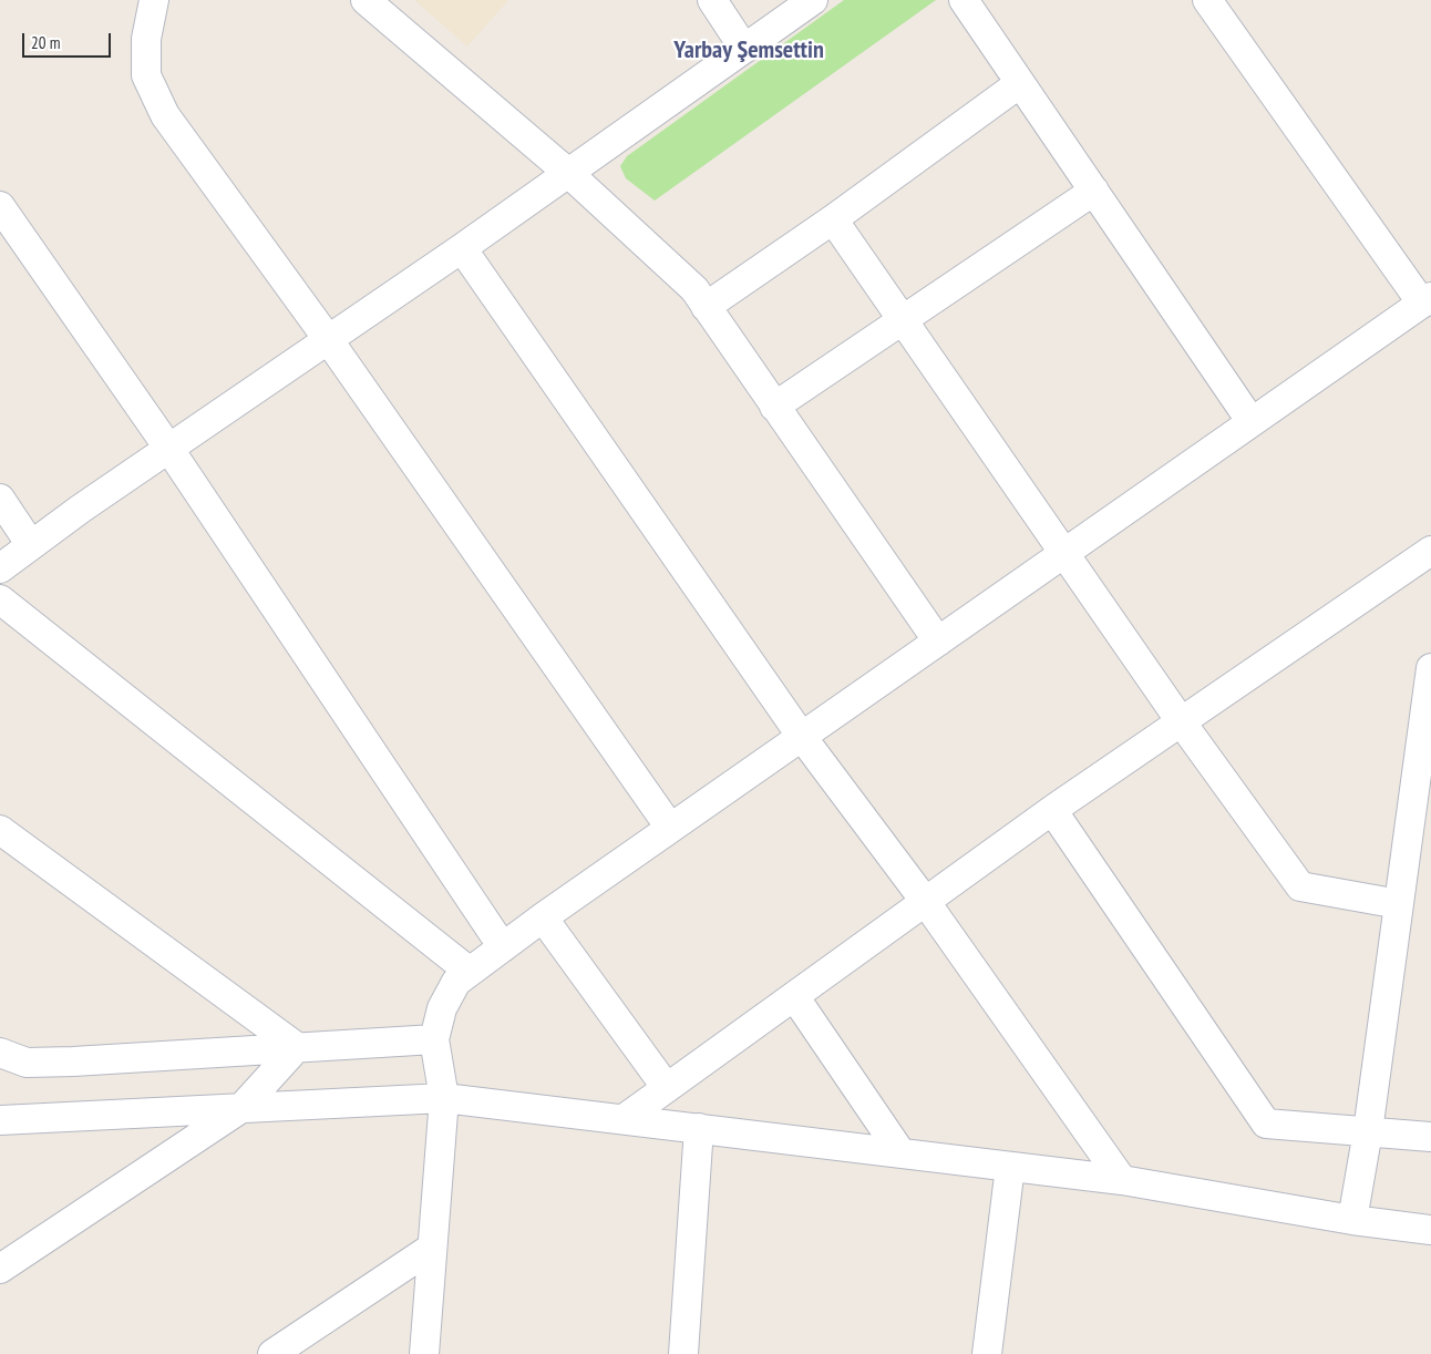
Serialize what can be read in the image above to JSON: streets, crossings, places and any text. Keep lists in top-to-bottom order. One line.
{"districts":["Yarbay Şemsettin"],"scale_bar":"20 m"}
